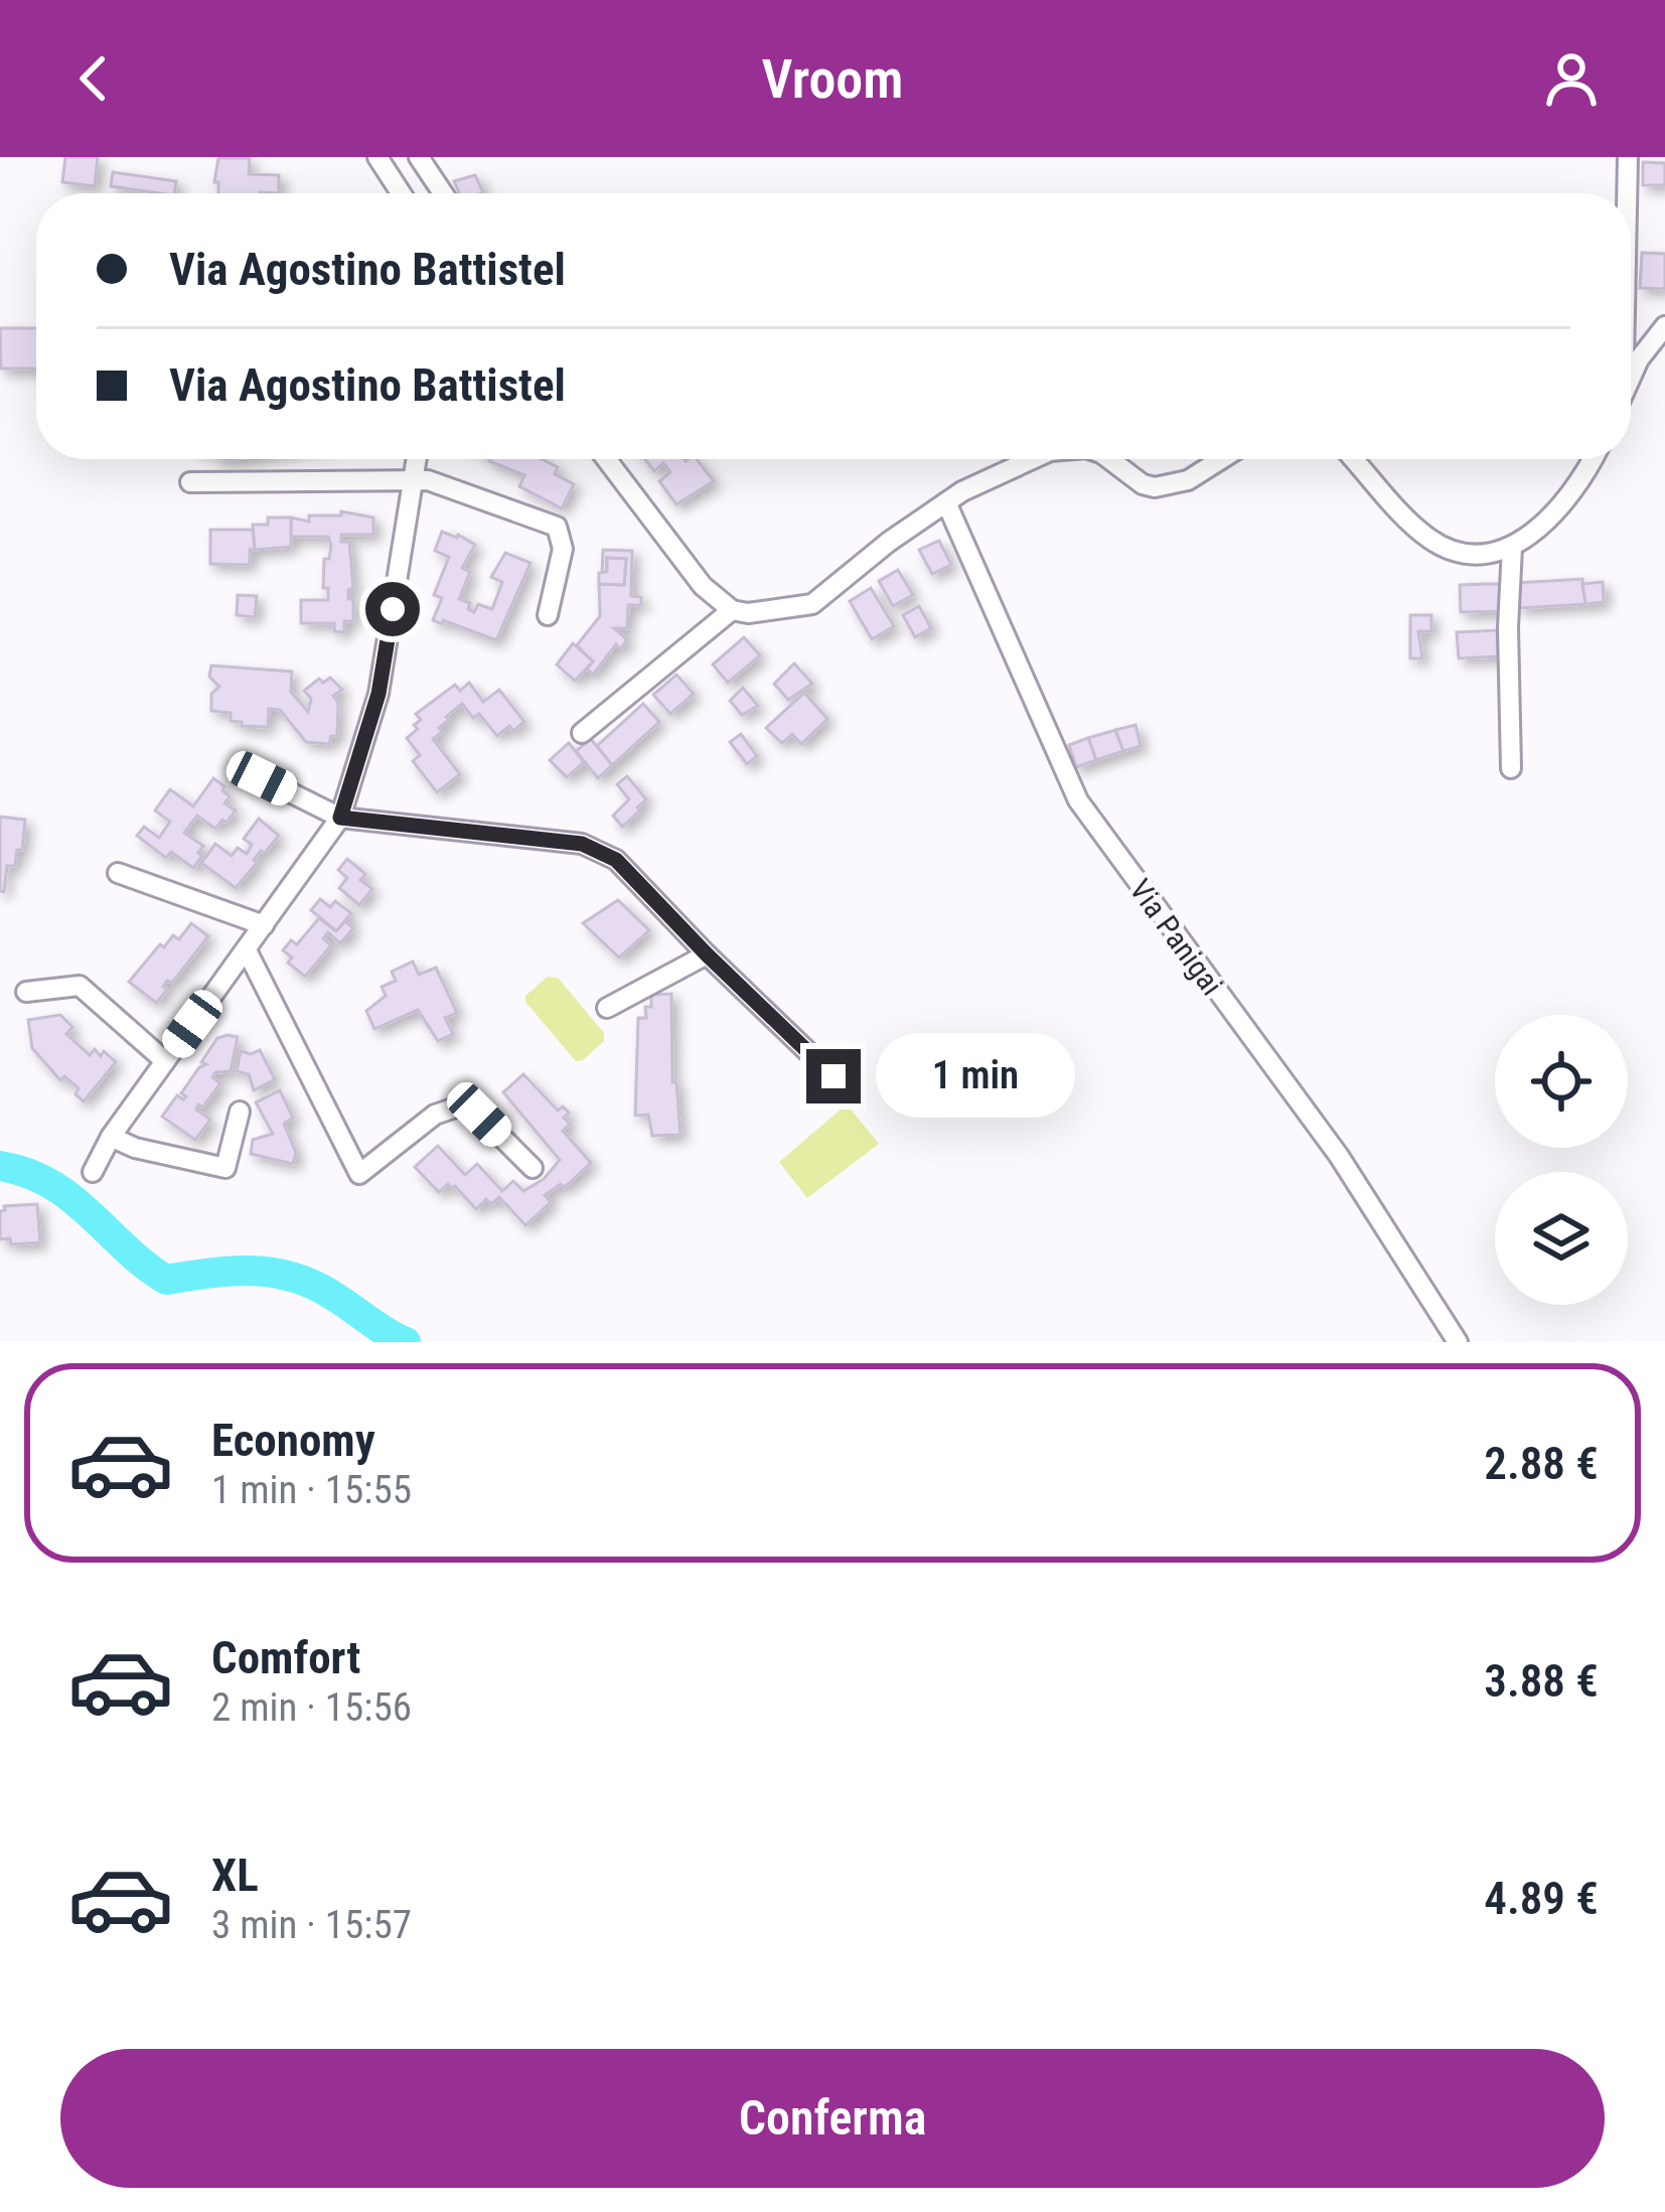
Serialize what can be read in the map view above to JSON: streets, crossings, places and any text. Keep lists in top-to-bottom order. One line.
{"streets":{"street":["Via Panigai"]},"page":{"header":"Vroom","banner":["Via Agostino Battistel","Via Agostino Battistel"],"bubble":"1 min","list":[{"name":"Economy","note":"1 min · 15:55","value":"2.88 €"},{"name":"Comfort","note":"2 min · 15:56","value":"3.88 €"},{"name":"XL","note":"3 min · 15:57","value":"4.89 €"}],"buttons":"Conferma"}}
